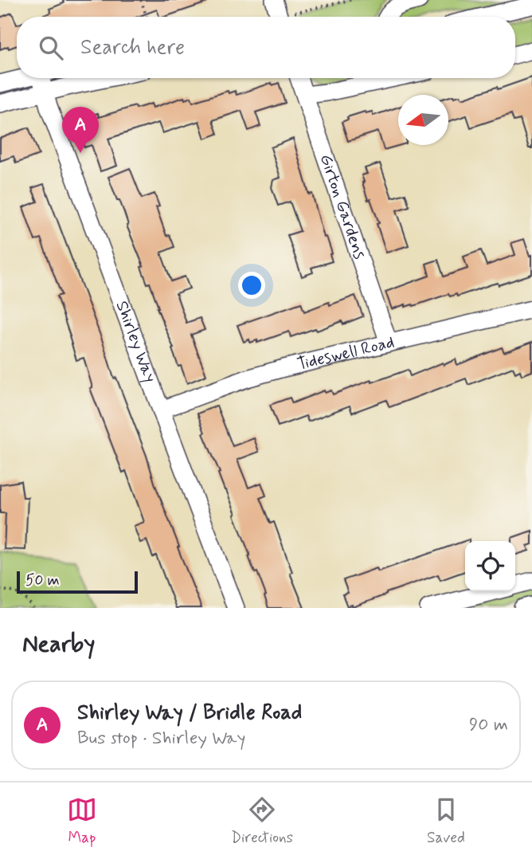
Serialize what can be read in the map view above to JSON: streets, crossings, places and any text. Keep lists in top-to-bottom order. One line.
{"streets":{"street":["Girton Gardens","Shirley Way","Tideswell Road"]},"crossings":[["Girton Gardens","Tideswell Road"],["Shirley Way","Tideswell Road"]],"scale_bar":"50 m","north":"left","page":{"search":"Search here","pins":"A","scale":"50 m","heading":"Nearby","list":[{"mark":"A","name":"Shirley Way / Bridle Road","note":"Bus stop · Shirley Way","value":"90 m"}],"nav":["Map","Directions","Saved"]}}
